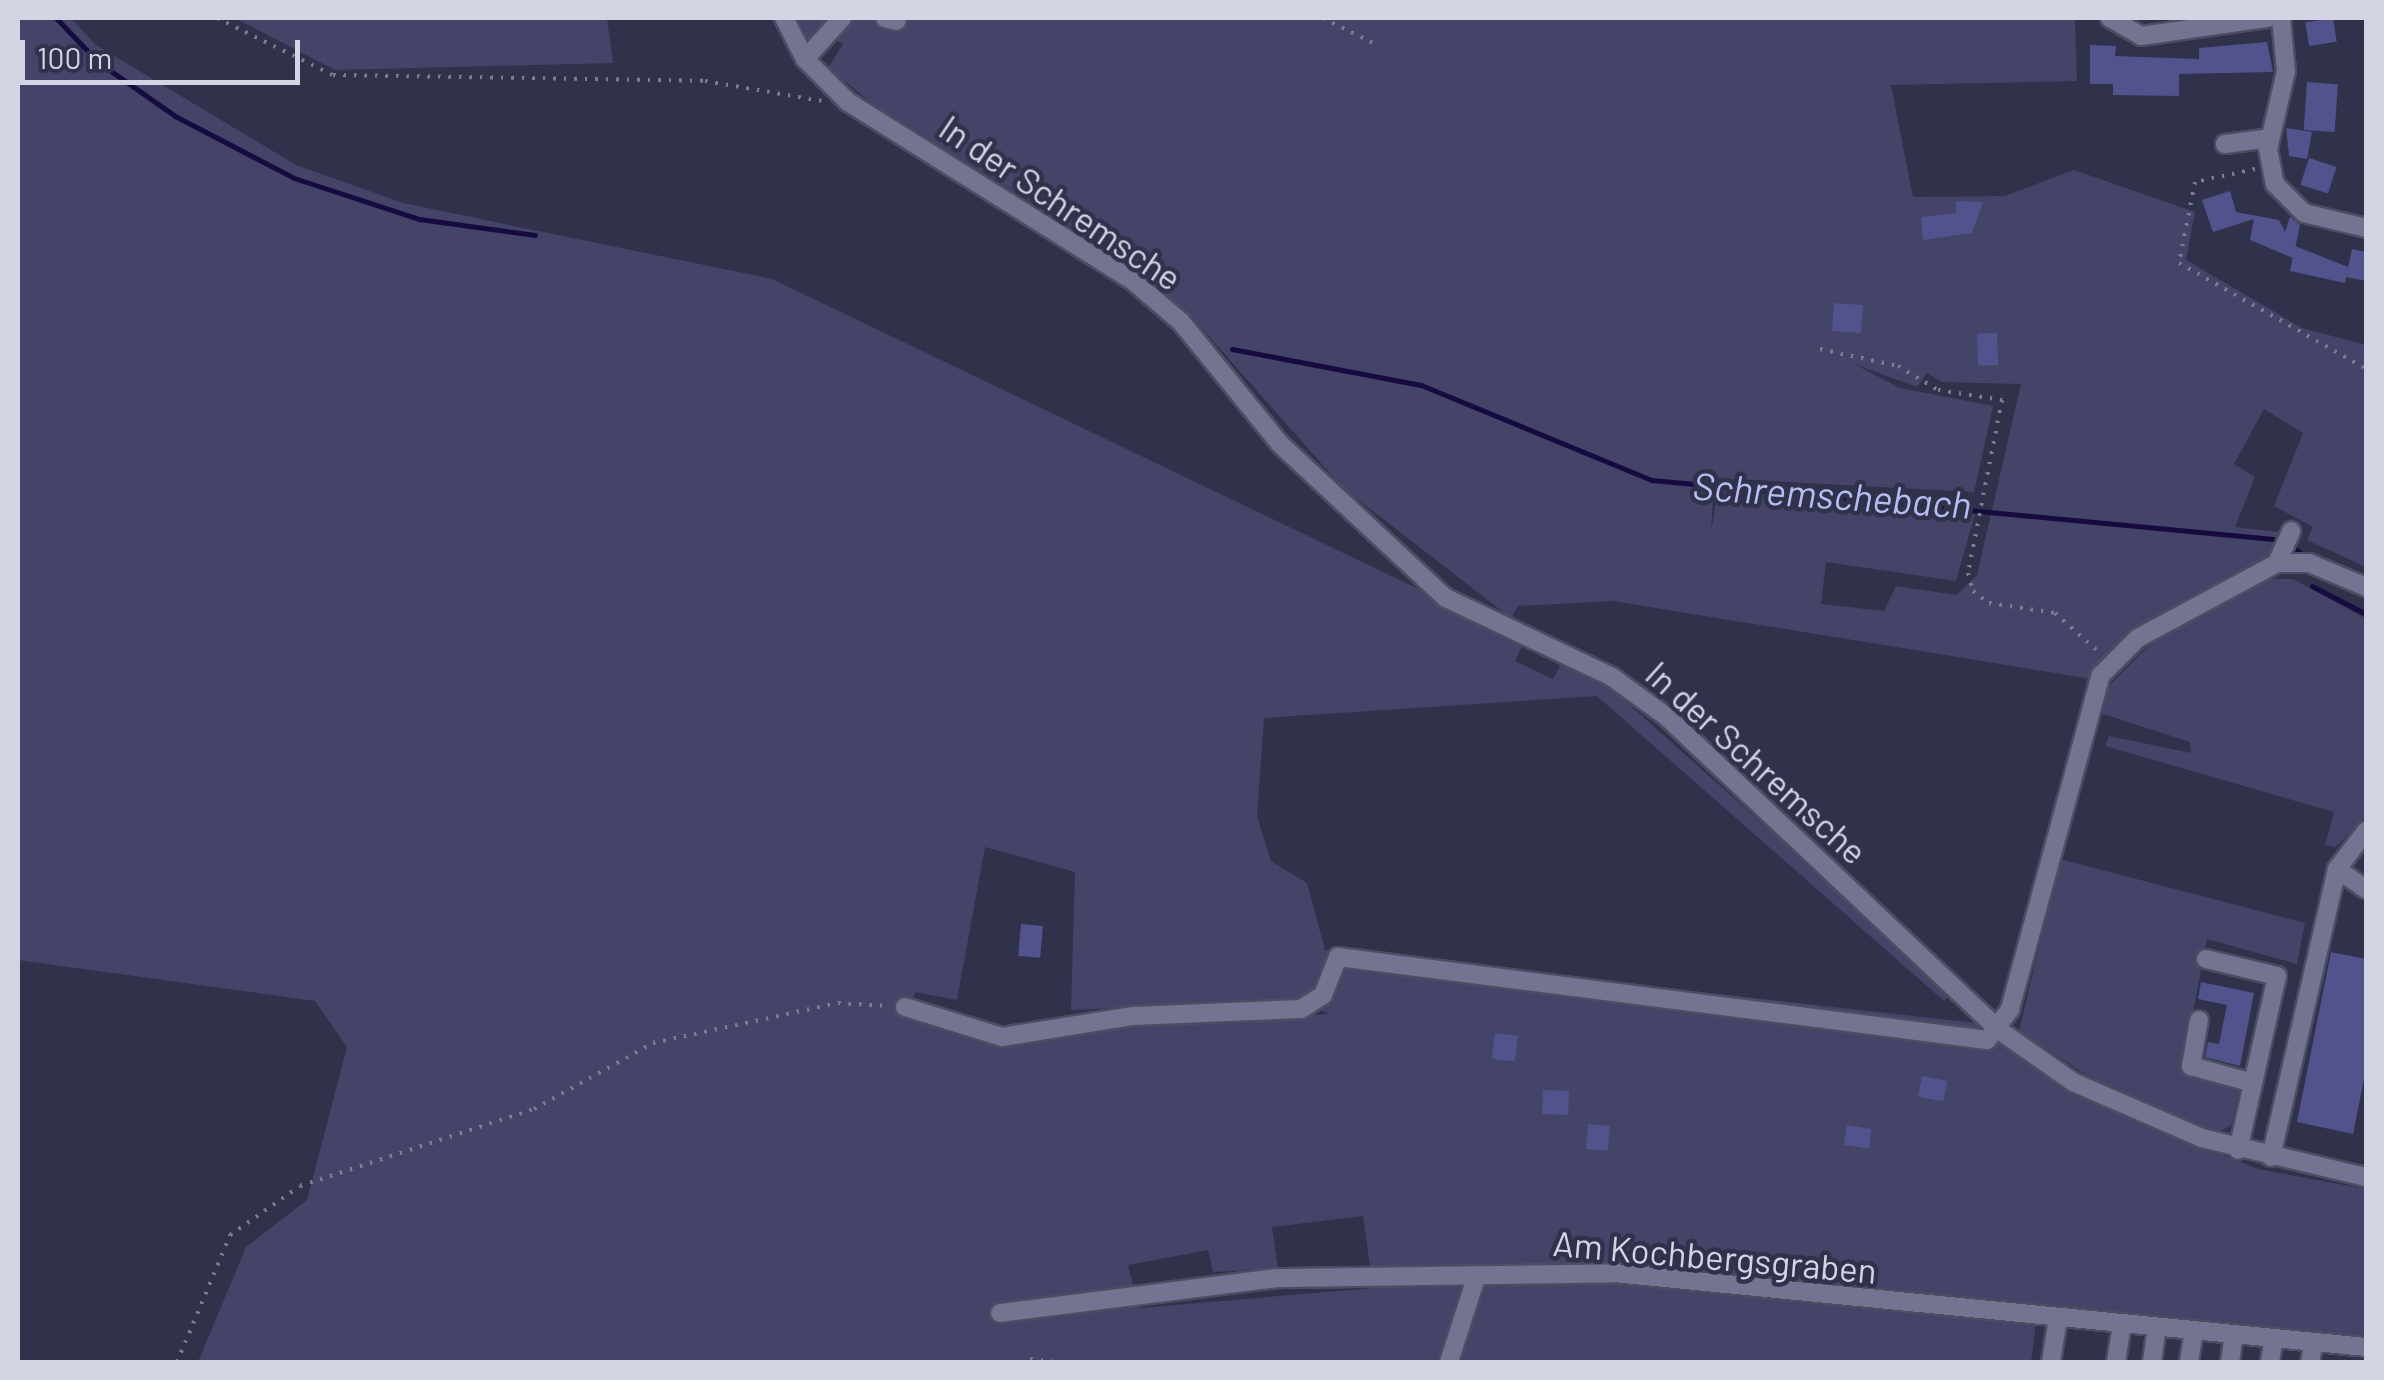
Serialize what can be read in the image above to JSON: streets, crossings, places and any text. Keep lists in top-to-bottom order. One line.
{"streets":{"street":["In der Schremsche","Am Kochbergsgraben"]},"water":["Schremschebach"],"scale_bar":"100 m"}
